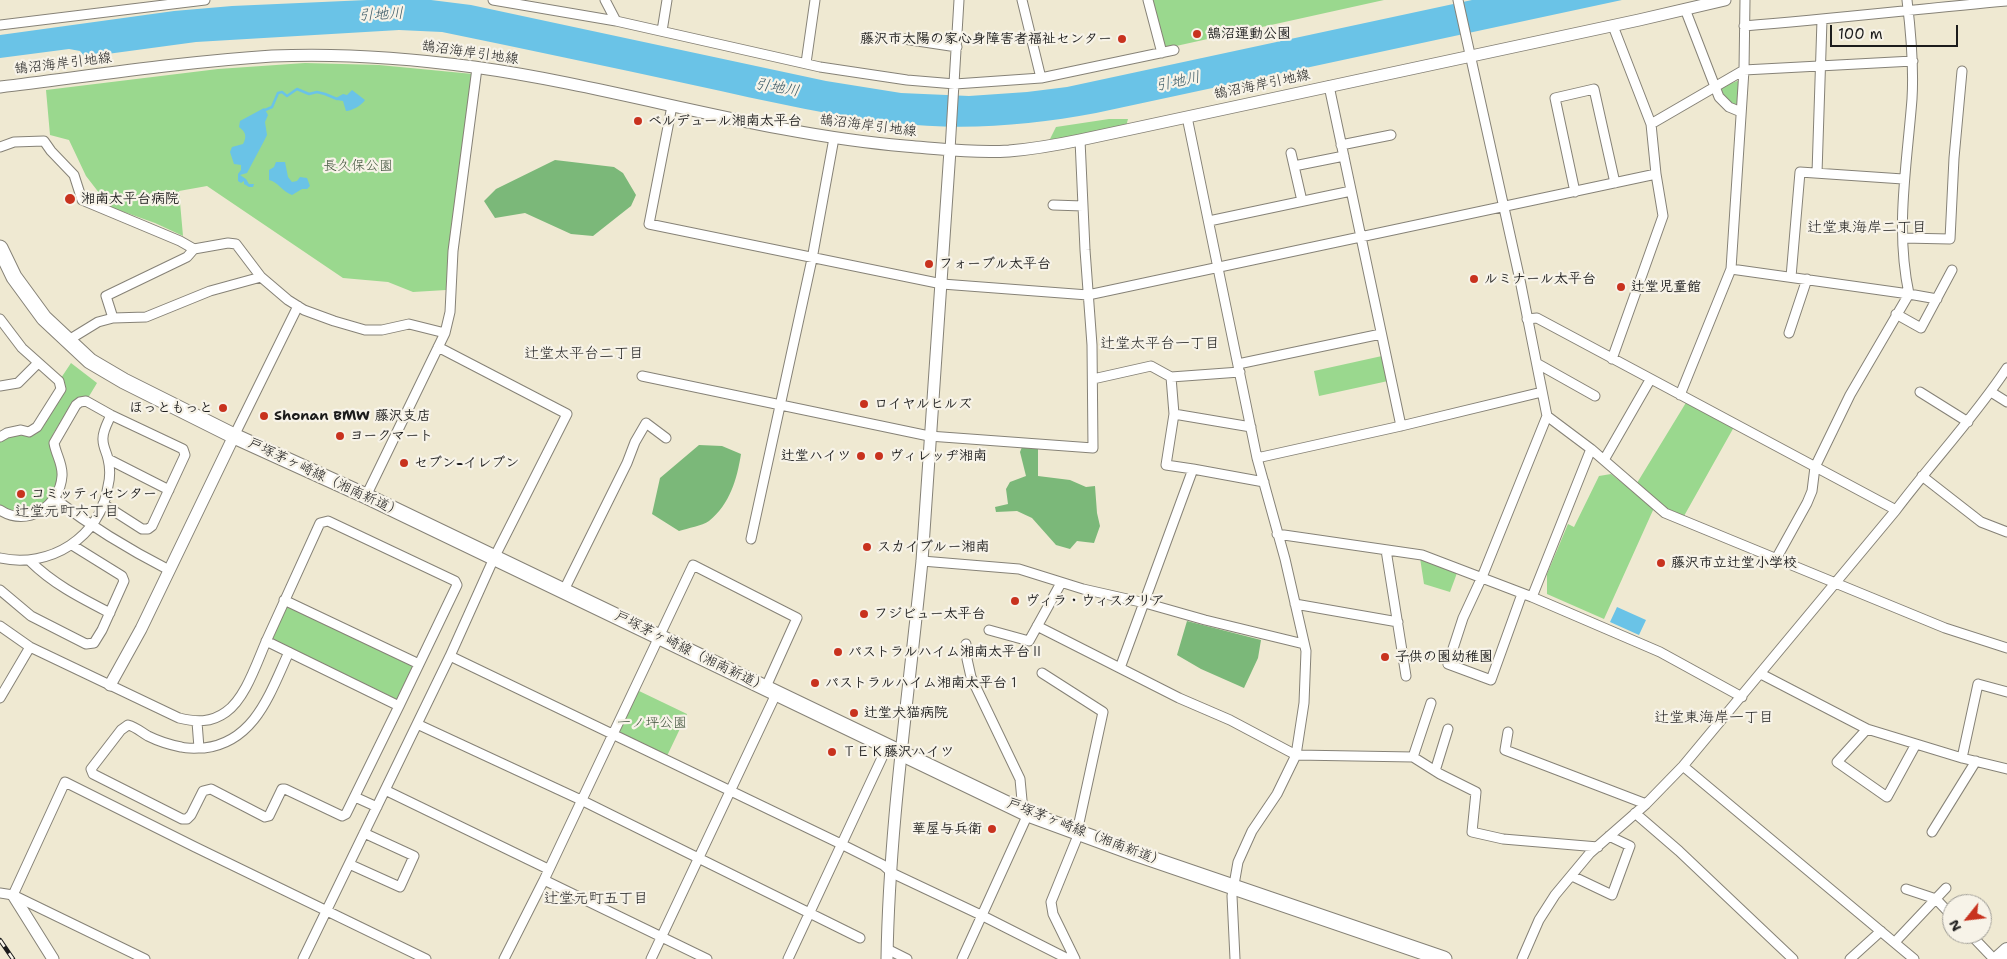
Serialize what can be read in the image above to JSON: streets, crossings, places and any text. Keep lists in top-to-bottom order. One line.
{"streets":{"main road":["戸塚茅ヶ崎線（湘南新道）"],"street":["鵠沼海岸引地線"]},"districts":["辻堂東海岸二丁目","辻堂太平台一丁目","辻堂太平台二丁目","辻堂元町六丁目","辻堂東海岸一丁目","辻堂元町五丁目"],"water":["引地川"],"parks":["長久保公園","一ノ坪公園"],"places":["鵠沼運動公園","藤沢市太陽の家心身障害者福祉センター","ベルデュール湘南太平台","湘南太平台病院","フォーブル太平台","ルミナール太平台","辻堂児童館","ロイヤルヒルズ","ほっともっと","Shonan BMW 藤沢支店","ヨークマート","辻堂ハイツ","ヴィレッヂ湘南","セブン-イレブン","コミッティセンター","スカイブルー湘南","藤沢市立辻堂小学校","ヴィラ・ウィスタリア","フジビュー太平台","パストラルハイム湘南太平台Ⅱ","子供の園幼稚園","パストラルハイム湘南太平台１","辻堂犬猫病院","ＴＥＫ藤沢ハイツ","華屋与兵衛"],"scale_bar":"100 m","north":"bottom left"}
